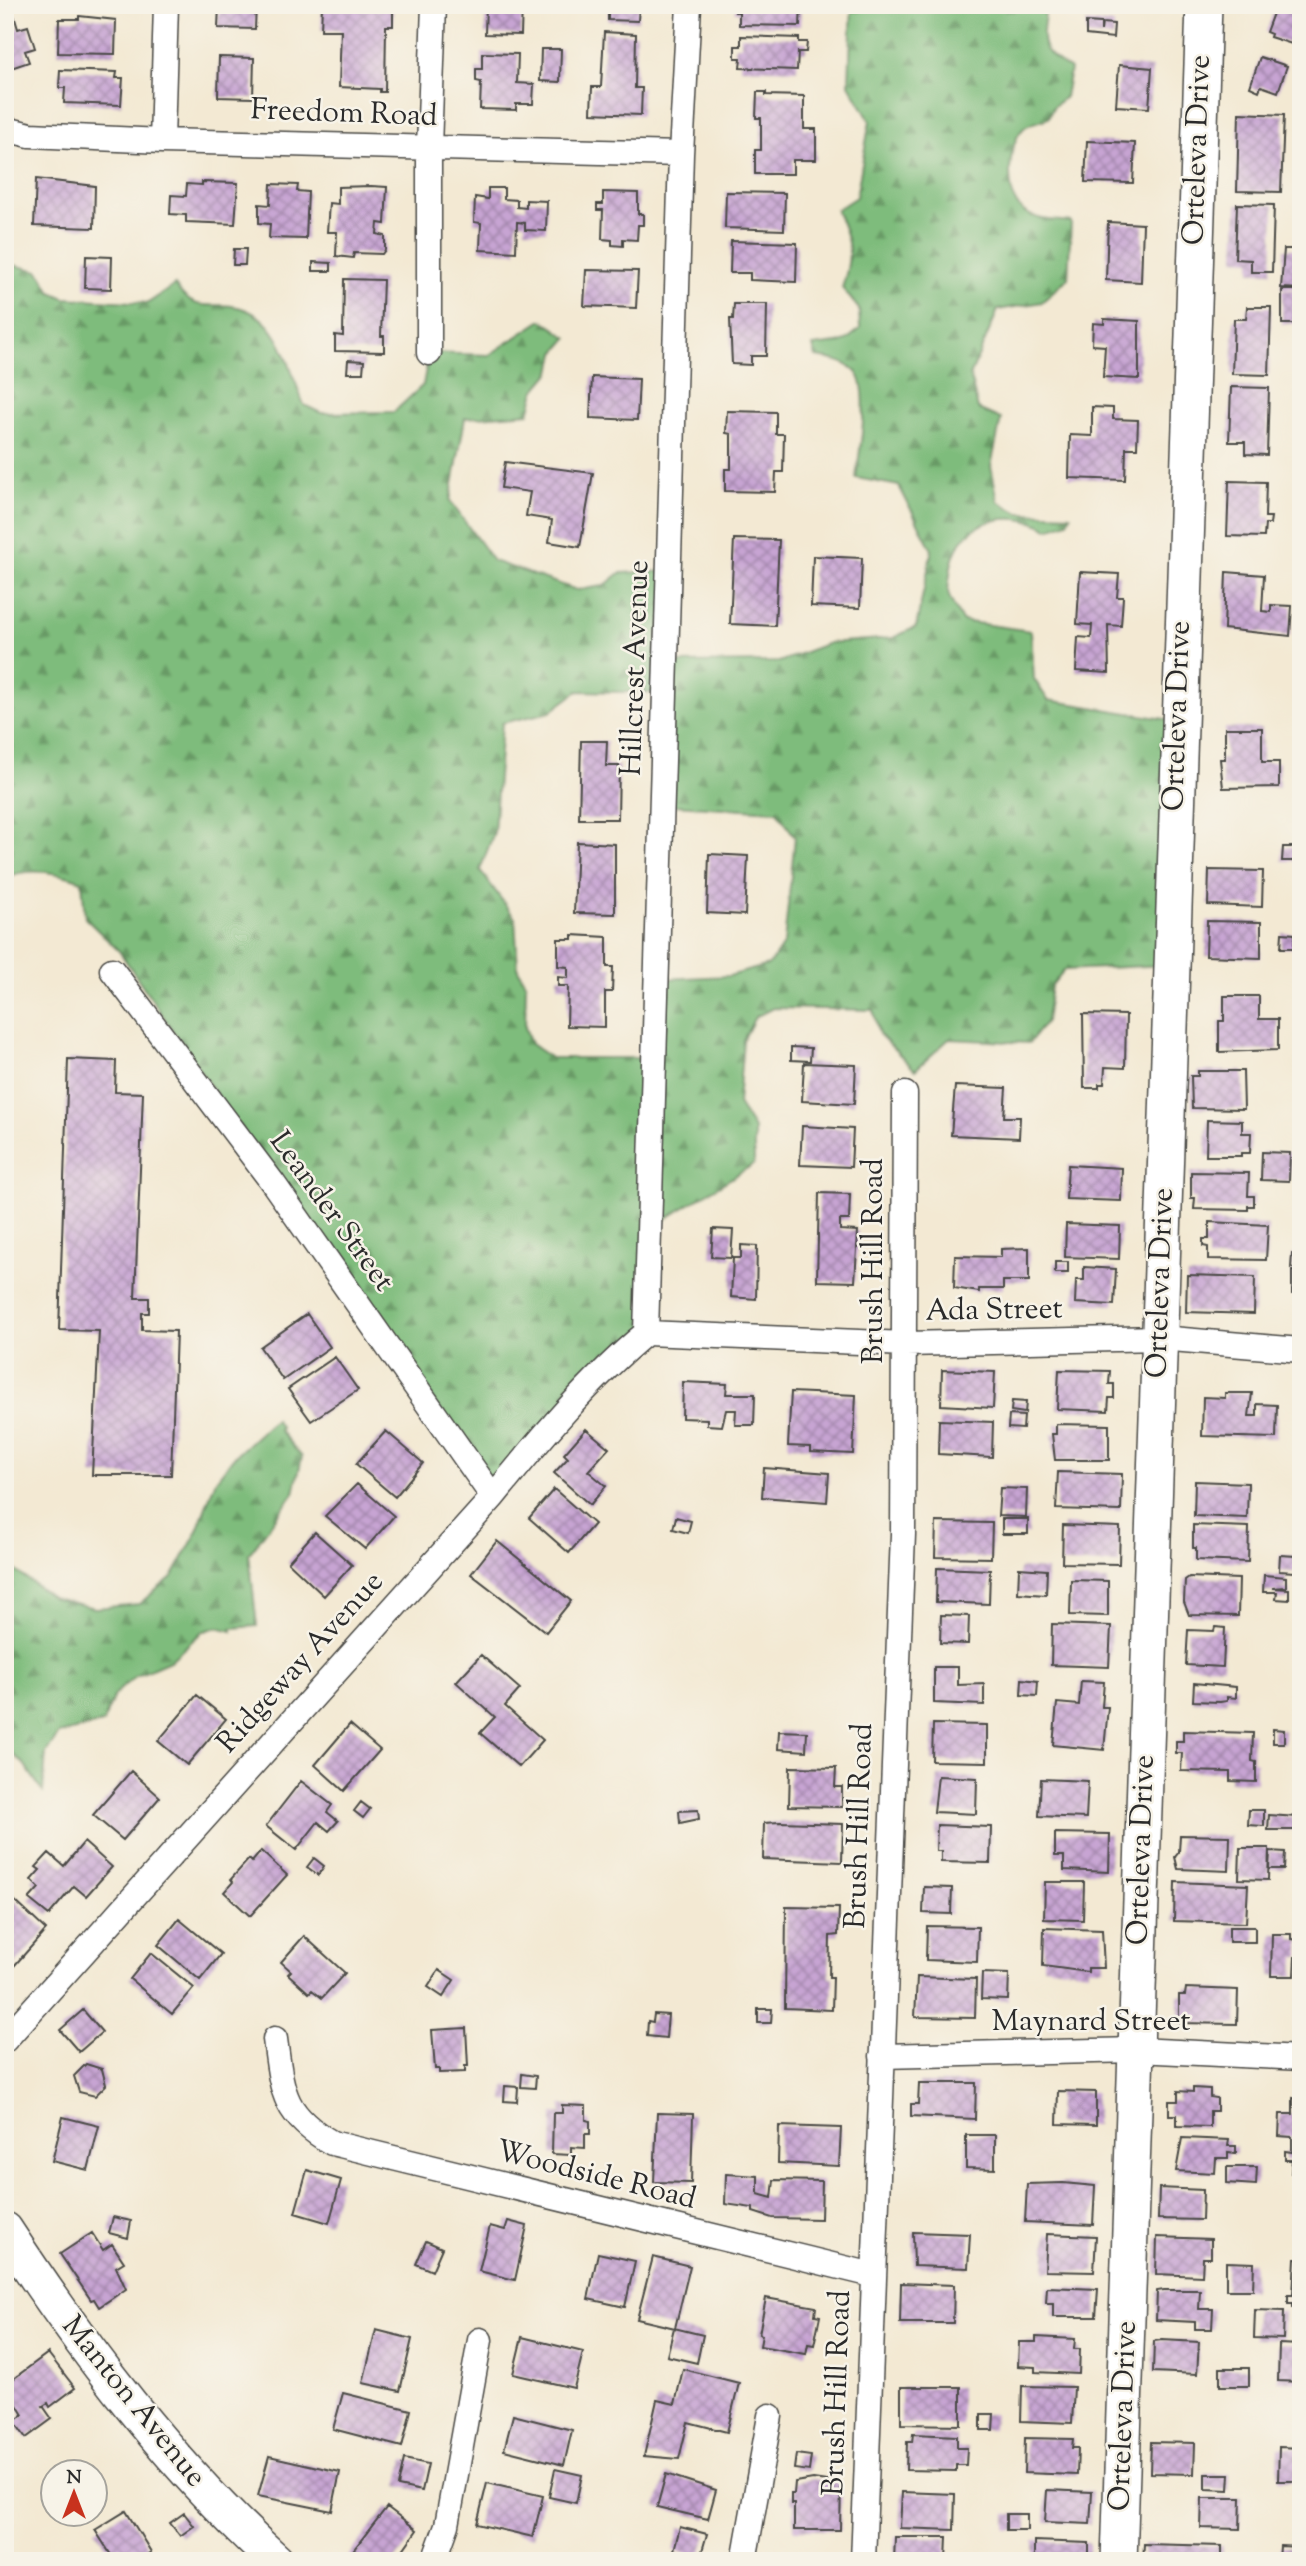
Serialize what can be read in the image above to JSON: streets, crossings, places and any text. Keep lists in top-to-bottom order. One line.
{"streets":{"street":["Freedom Road","Orteleva Drive","Hillcrest Avenue","Leander Street","Brush Hill Road","Ada Street","Ridgeway Avenue","Maynard Street","Woodside Road","Manton Avenue"]},"crossings":[["Freedom Road","Hillcrest Avenue"],["Orteleva Drive","Ada Street"],["Orteleva Drive","Maynard Street"],["Hillcrest Avenue","Ada Street"],["Hillcrest Avenue","Ridgeway Avenue"],["Leander Street","Ridgeway Avenue"],["Brush Hill Road","Ada Street"],["Brush Hill Road","Maynard Street"],["Brush Hill Road","Woodside Road"],["Ada Street","Ridgeway Avenue"]],"north":"top"}
